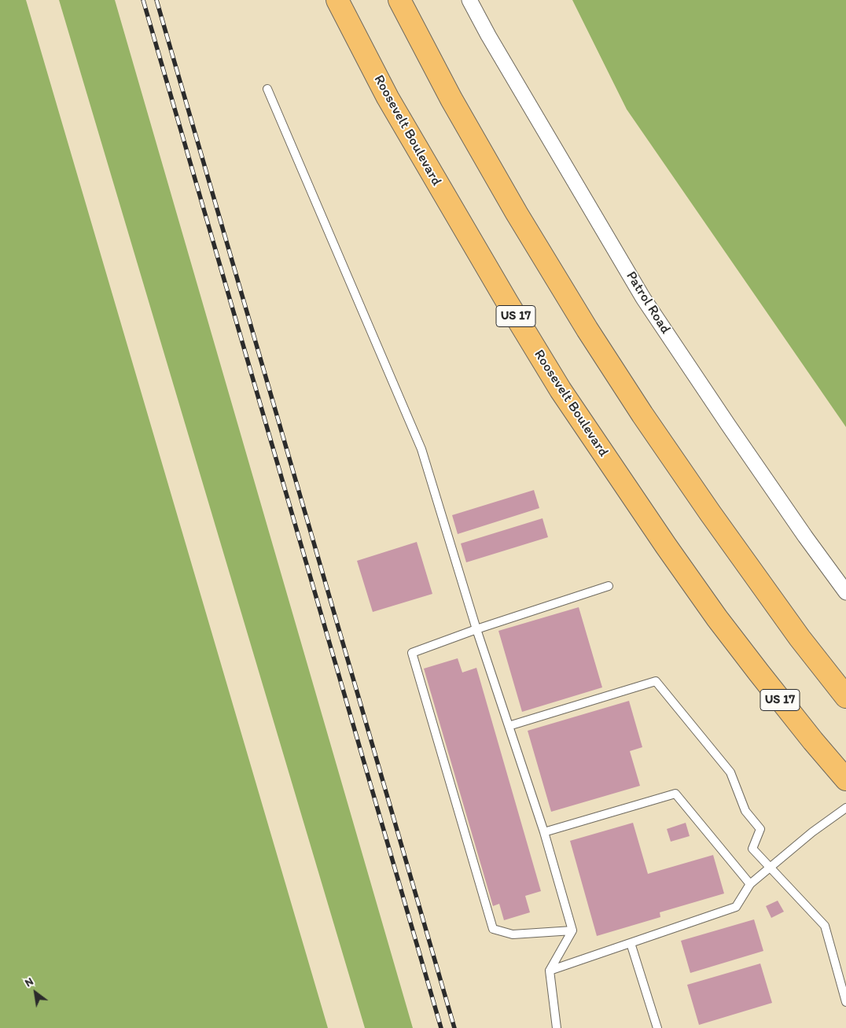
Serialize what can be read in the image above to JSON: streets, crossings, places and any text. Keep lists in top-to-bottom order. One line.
{"streets":{"highway":["Roosevelt Boulevard","US 17"],"street":["Patrol Road"]},"north":"top left"}
